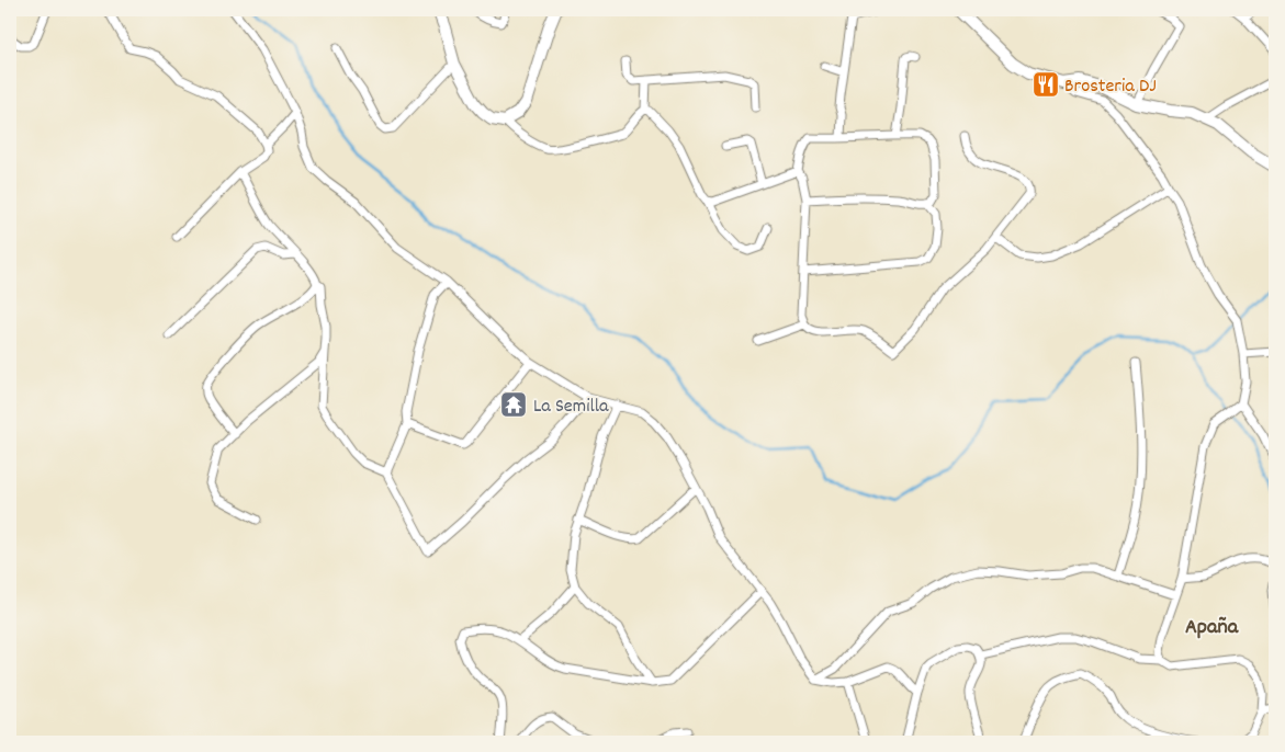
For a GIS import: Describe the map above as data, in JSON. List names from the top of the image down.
{
  "districts": ["Apaña"],
  "places": {
    "restaurant": ["Brosteria DJ"],
    "temple": ["La Semilla"]
  }
}
